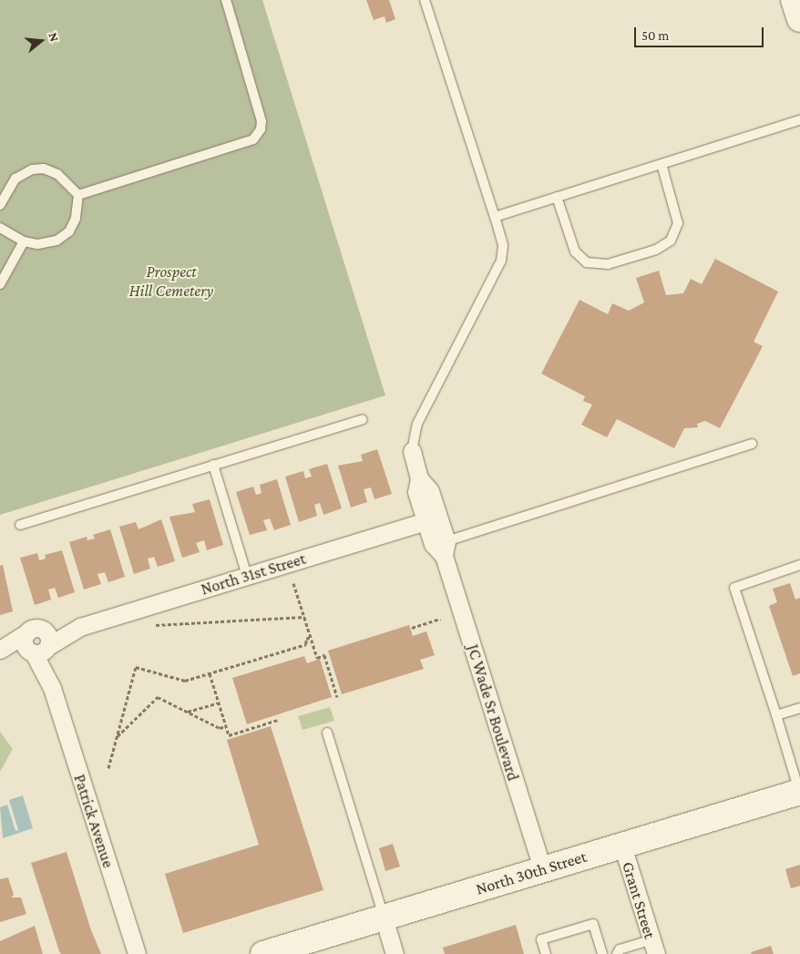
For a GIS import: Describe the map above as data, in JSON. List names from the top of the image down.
{
  "streets": {
    "main road": ["North 30th Street"],
    "street": [
      "North 31st Street",
      "JC Wade Sr Boulevard",
      "Patrick Avenue",
      "Grant Street"
    ]
  },
  "crossings": [
    ["North 31st Street", "JC Wade Sr Boulevard"],
    ["North 31st Street", "Patrick Avenue"],
    ["JC Wade Sr Boulevard", "North 30th Street"],
    ["North 30th Street", "Grant Street"]
  ],
  "parks": ["Prospect Hill Cemetery"],
  "scale_bar": "50 m",
  "north": "right"
}
